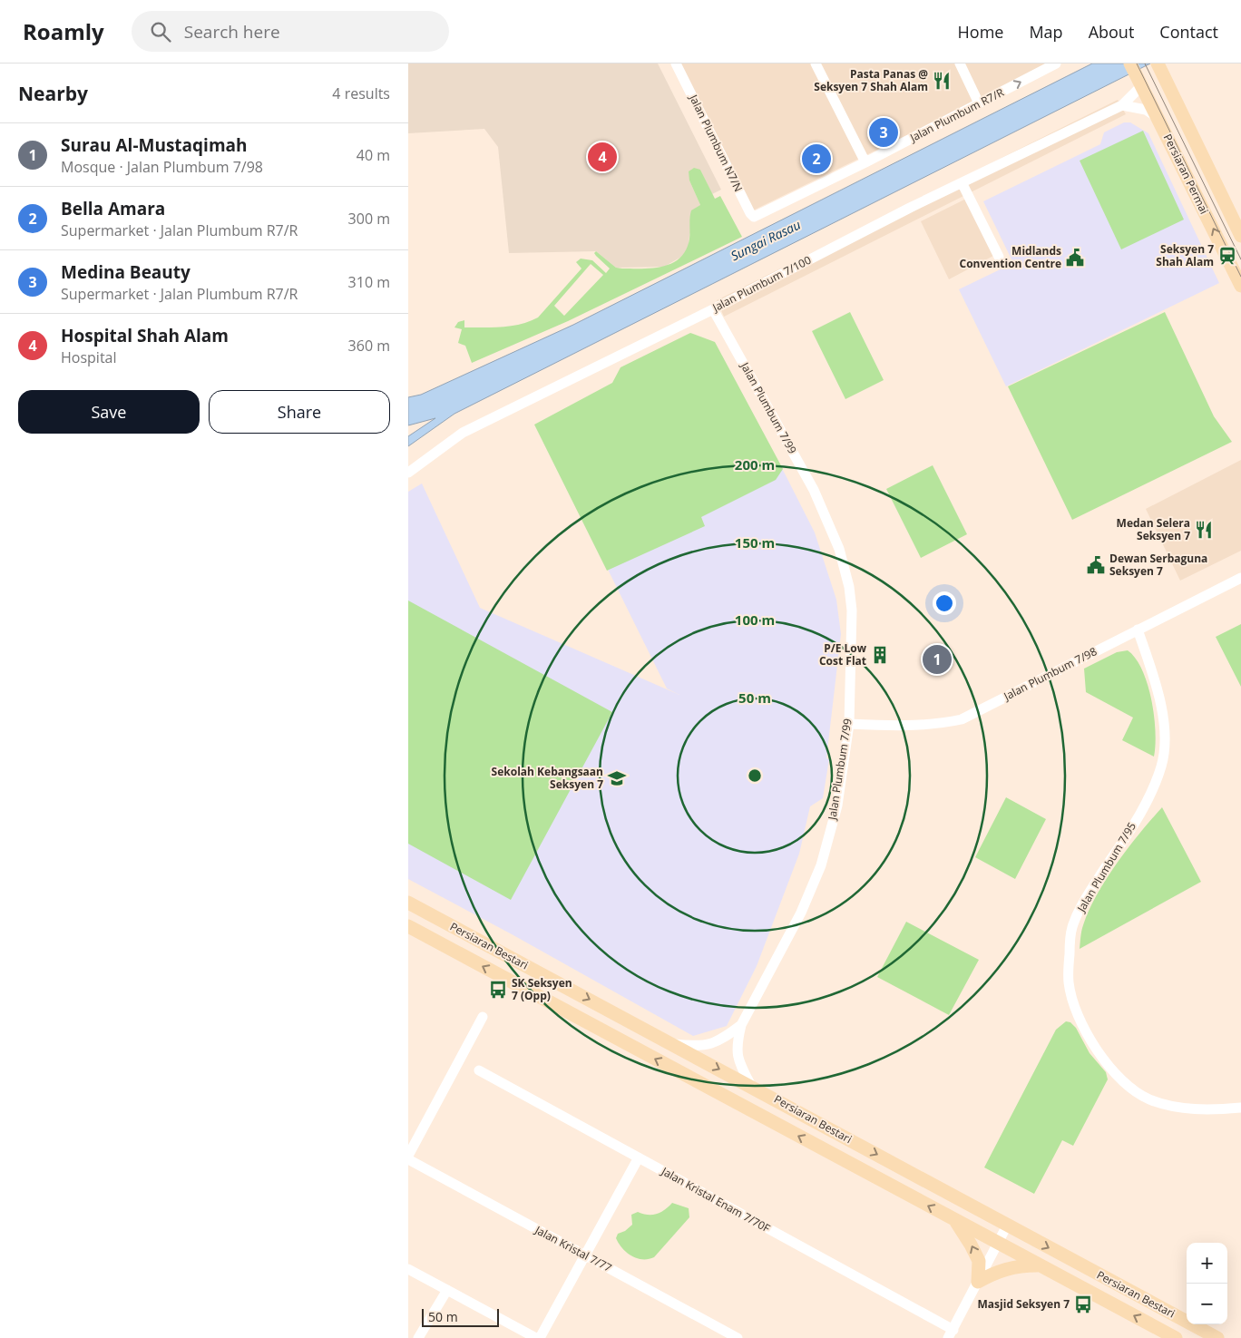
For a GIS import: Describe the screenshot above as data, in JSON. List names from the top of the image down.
{
  "streets": {
    "main road": ["Persiaran Permai", "Persiaran Bestari"],
    "street": [
      "Jalan Plumbum R7/R",
      "Jalan Plumbum N7/N",
      "Jalan Plumbum 7/100",
      "Jalan Plumbum 7/99",
      "Jalan Plumbum 7/98",
      "Jalan Plumbum 7/95",
      "Jalan Kristal Enam 7/70F",
      "Jalan Kristal 7/77"
    ]
  },
  "crossings": [
    ["Jalan Plumbum R7/R", "Jalan Plumbum N7/N"],
    ["Persiaran Permai", "Jalan Plumbum 7/100"],
    ["Jalan Plumbum 7/100", "Jalan Plumbum 7/99"],
    ["Jalan Plumbum 7/99", "Jalan Plumbum 7/98"],
    ["Jalan Plumbum 7/98", "Jalan Plumbum 7/95"]
  ],
  "water": ["Sungai Rasau"],
  "places": {
    "restaurant": ["Pasta Panas @ Seksyen 7 Shah Alam", "Medan Selera Seksyen 7"],
    "station": ["Seksyen 7 Shah Alam"],
    "public building": ["Midlands Convention Centre", "Dewan Serbaguna Seksyen 7"],
    "building": ["P/E Low Cost Flat"],
    "school or university": ["Sekolah Kebangsaan Seksyen 7"],
    "bus stop": ["SK Seksyen 7 (Opp)", "Masjid Seksyen 7"]
  },
  "scale_bar": "50 m",
  "page": {
    "header": "Roamly",
    "search": "Search here",
    "nav": [
      "Home",
      "Map",
      "About",
      "Contact"
    ],
    "heading": ["Nearby", "4 results"],
    "pins": [
      "3",
      "4",
      "2",
      "1"
    ],
    "list": [
      {
        "mark": "1",
        "name": "Surau Al-Mustaqimah",
        "note": "Mosque · Jalan Plumbum 7/98",
        "value": "40 m"
      },
      {
        "mark": "2",
        "name": "Bella Amara",
        "note": "Supermarket · Jalan Plumbum R7/R",
        "value": "300 m"
      },
      {
        "mark": "3",
        "name": "Medina Beauty",
        "note": "Supermarket · Jalan Plumbum R7/R",
        "value": "310 m"
      },
      {
        "mark": "4",
        "name": "Hospital Shah Alam",
        "note": "Hospital",
        "value": "360 m"
      }
    ],
    "buttons": ["Save", "Share"],
    "map_buttons": ["+", "−"],
    "scale": "50 m"
  },
  "rings": [
    "200 m",
    "150 m",
    "100 m",
    "50 m"
  ]
}
